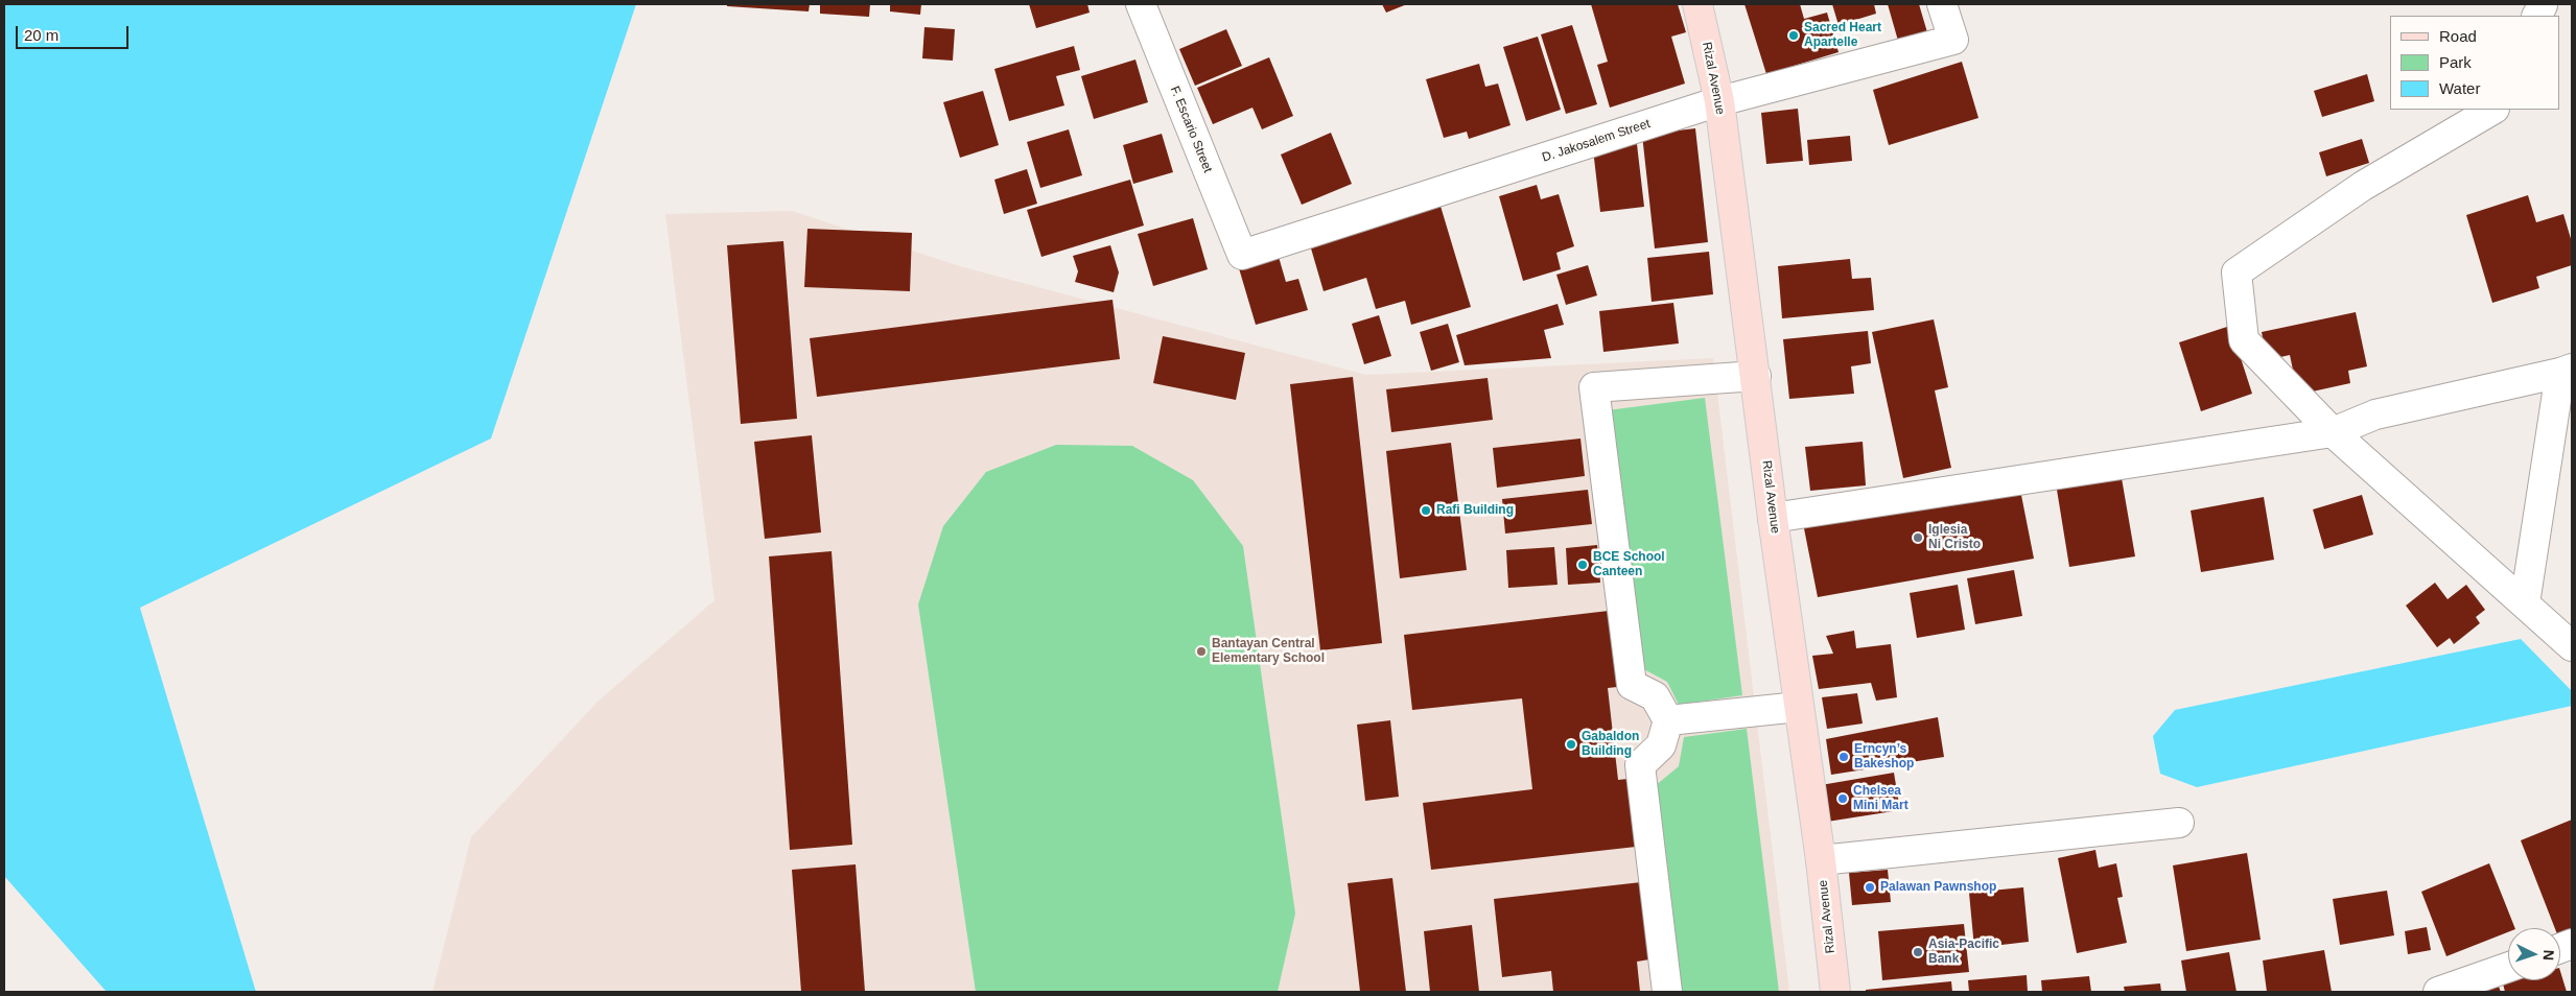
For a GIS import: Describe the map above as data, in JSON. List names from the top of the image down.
{
  "streets": {
    "main road": ["Rizal Avenue"],
    "street": ["F. Escario Street", "D. Jakosalem Street"]
  },
  "crossings": [
    ["Rizal Avenue", "D. Jakosalem Street"],
    ["F. Escario Street", "D. Jakosalem Street"]
  ],
  "places": [
    "Sacred Heart Apartelle",
    "Rafi Building",
    "Iglesia Ni Cristo",
    "BCE School Canteen",
    "Bantayan Central Elementary School",
    "Gabaldon Building",
    "Erncyn’s Bakeshop",
    "Chelsea Mini Mart",
    "Palawan Pawnshop",
    "Asia-Pacific Bank"
  ],
  "legend": ["Road", "Park", "Water"],
  "scale_bar": "20 m",
  "north": "right"
}
